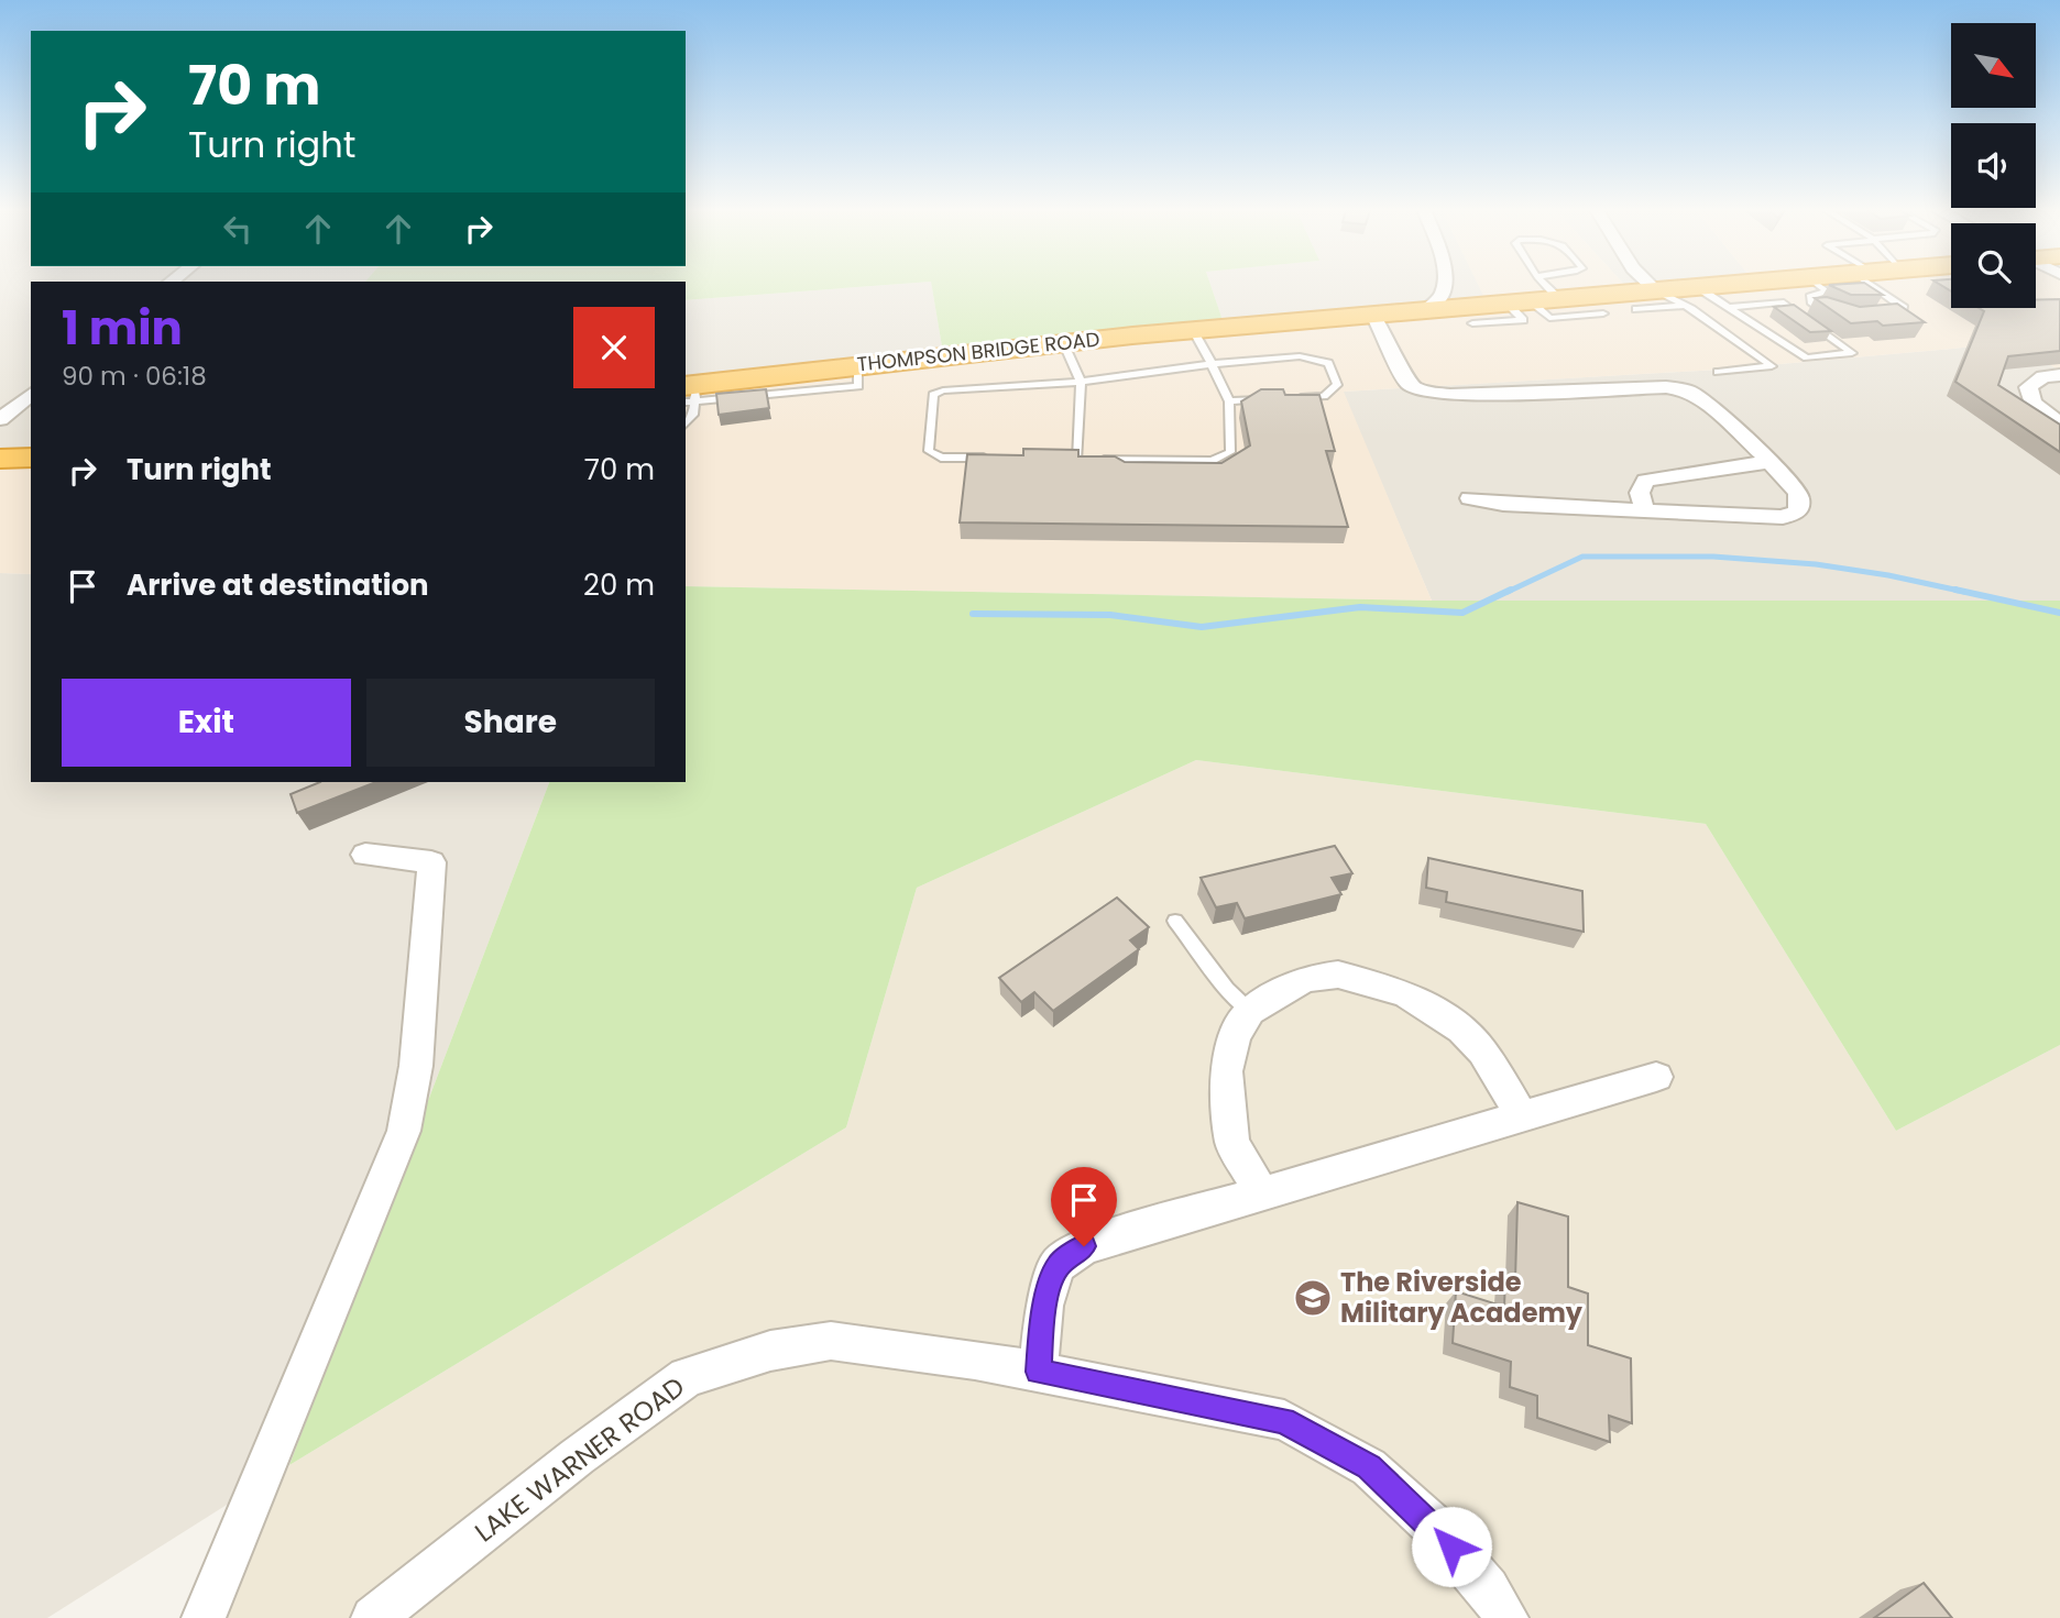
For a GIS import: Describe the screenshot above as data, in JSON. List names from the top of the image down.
{
  "streets": {
    "highway": ["THOMPSON BRIDGE ROAD"],
    "street": ["LAKE WARNER ROAD"]
  },
  "places": {
    "school or university": ["The Riverside Military Academy"]
  },
  "north": "bottom right",
  "page": {
    "turn": ["70 m", "Turn right"],
    "heading": ["1 min", "90 m · 06:18"],
    "list": [
      {
        "name": "Turn right",
        "value": "70 m"
      },
      {
        "name": "Arrive at destination",
        "value": "20 m"
      }
    ],
    "buttons": ["Exit", "Share"]
  }
}
